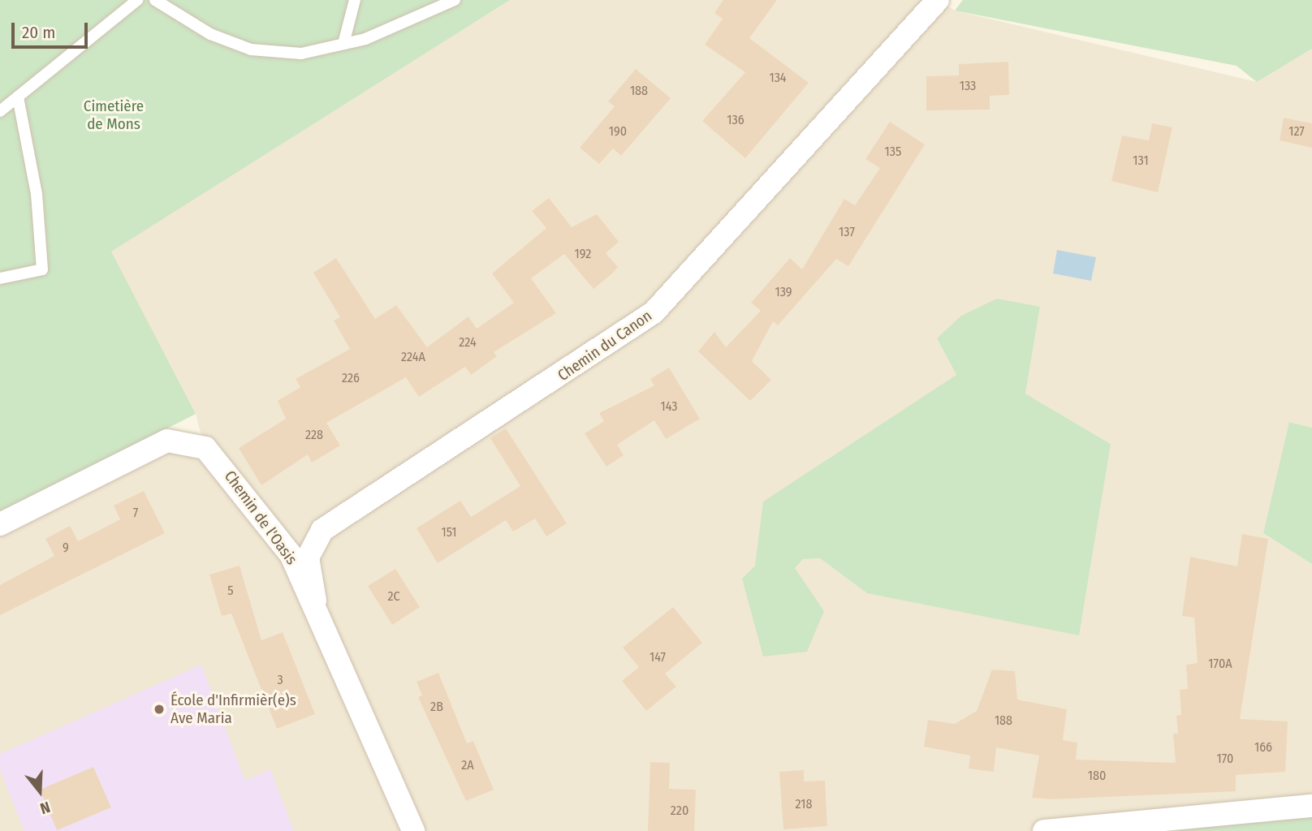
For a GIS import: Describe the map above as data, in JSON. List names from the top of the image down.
{
  "streets": {
    "street": ["Chemin du Canon", "Chemin de l'Oasis"]
  },
  "crossings": [
    ["Chemin du Canon", "Chemin de l'Oasis"]
  ],
  "parks": ["Cimetière de Mons"],
  "places": ["École d'Infirmièr(e)s Ave Maria"],
  "house_numbers": [
    "134",
    "133",
    "188",
    "136",
    "190",
    "127",
    "135",
    "131",
    "137",
    "192",
    "139",
    "224",
    "224A",
    "226",
    "143",
    "228",
    "7",
    "151",
    "9",
    "5",
    "2C",
    "147",
    "170A",
    "3",
    "2B",
    "188",
    "166",
    "170",
    "2A",
    "180",
    "218",
    "220"
  ],
  "scale_bar": "20 m",
  "north": "bottom"
}
